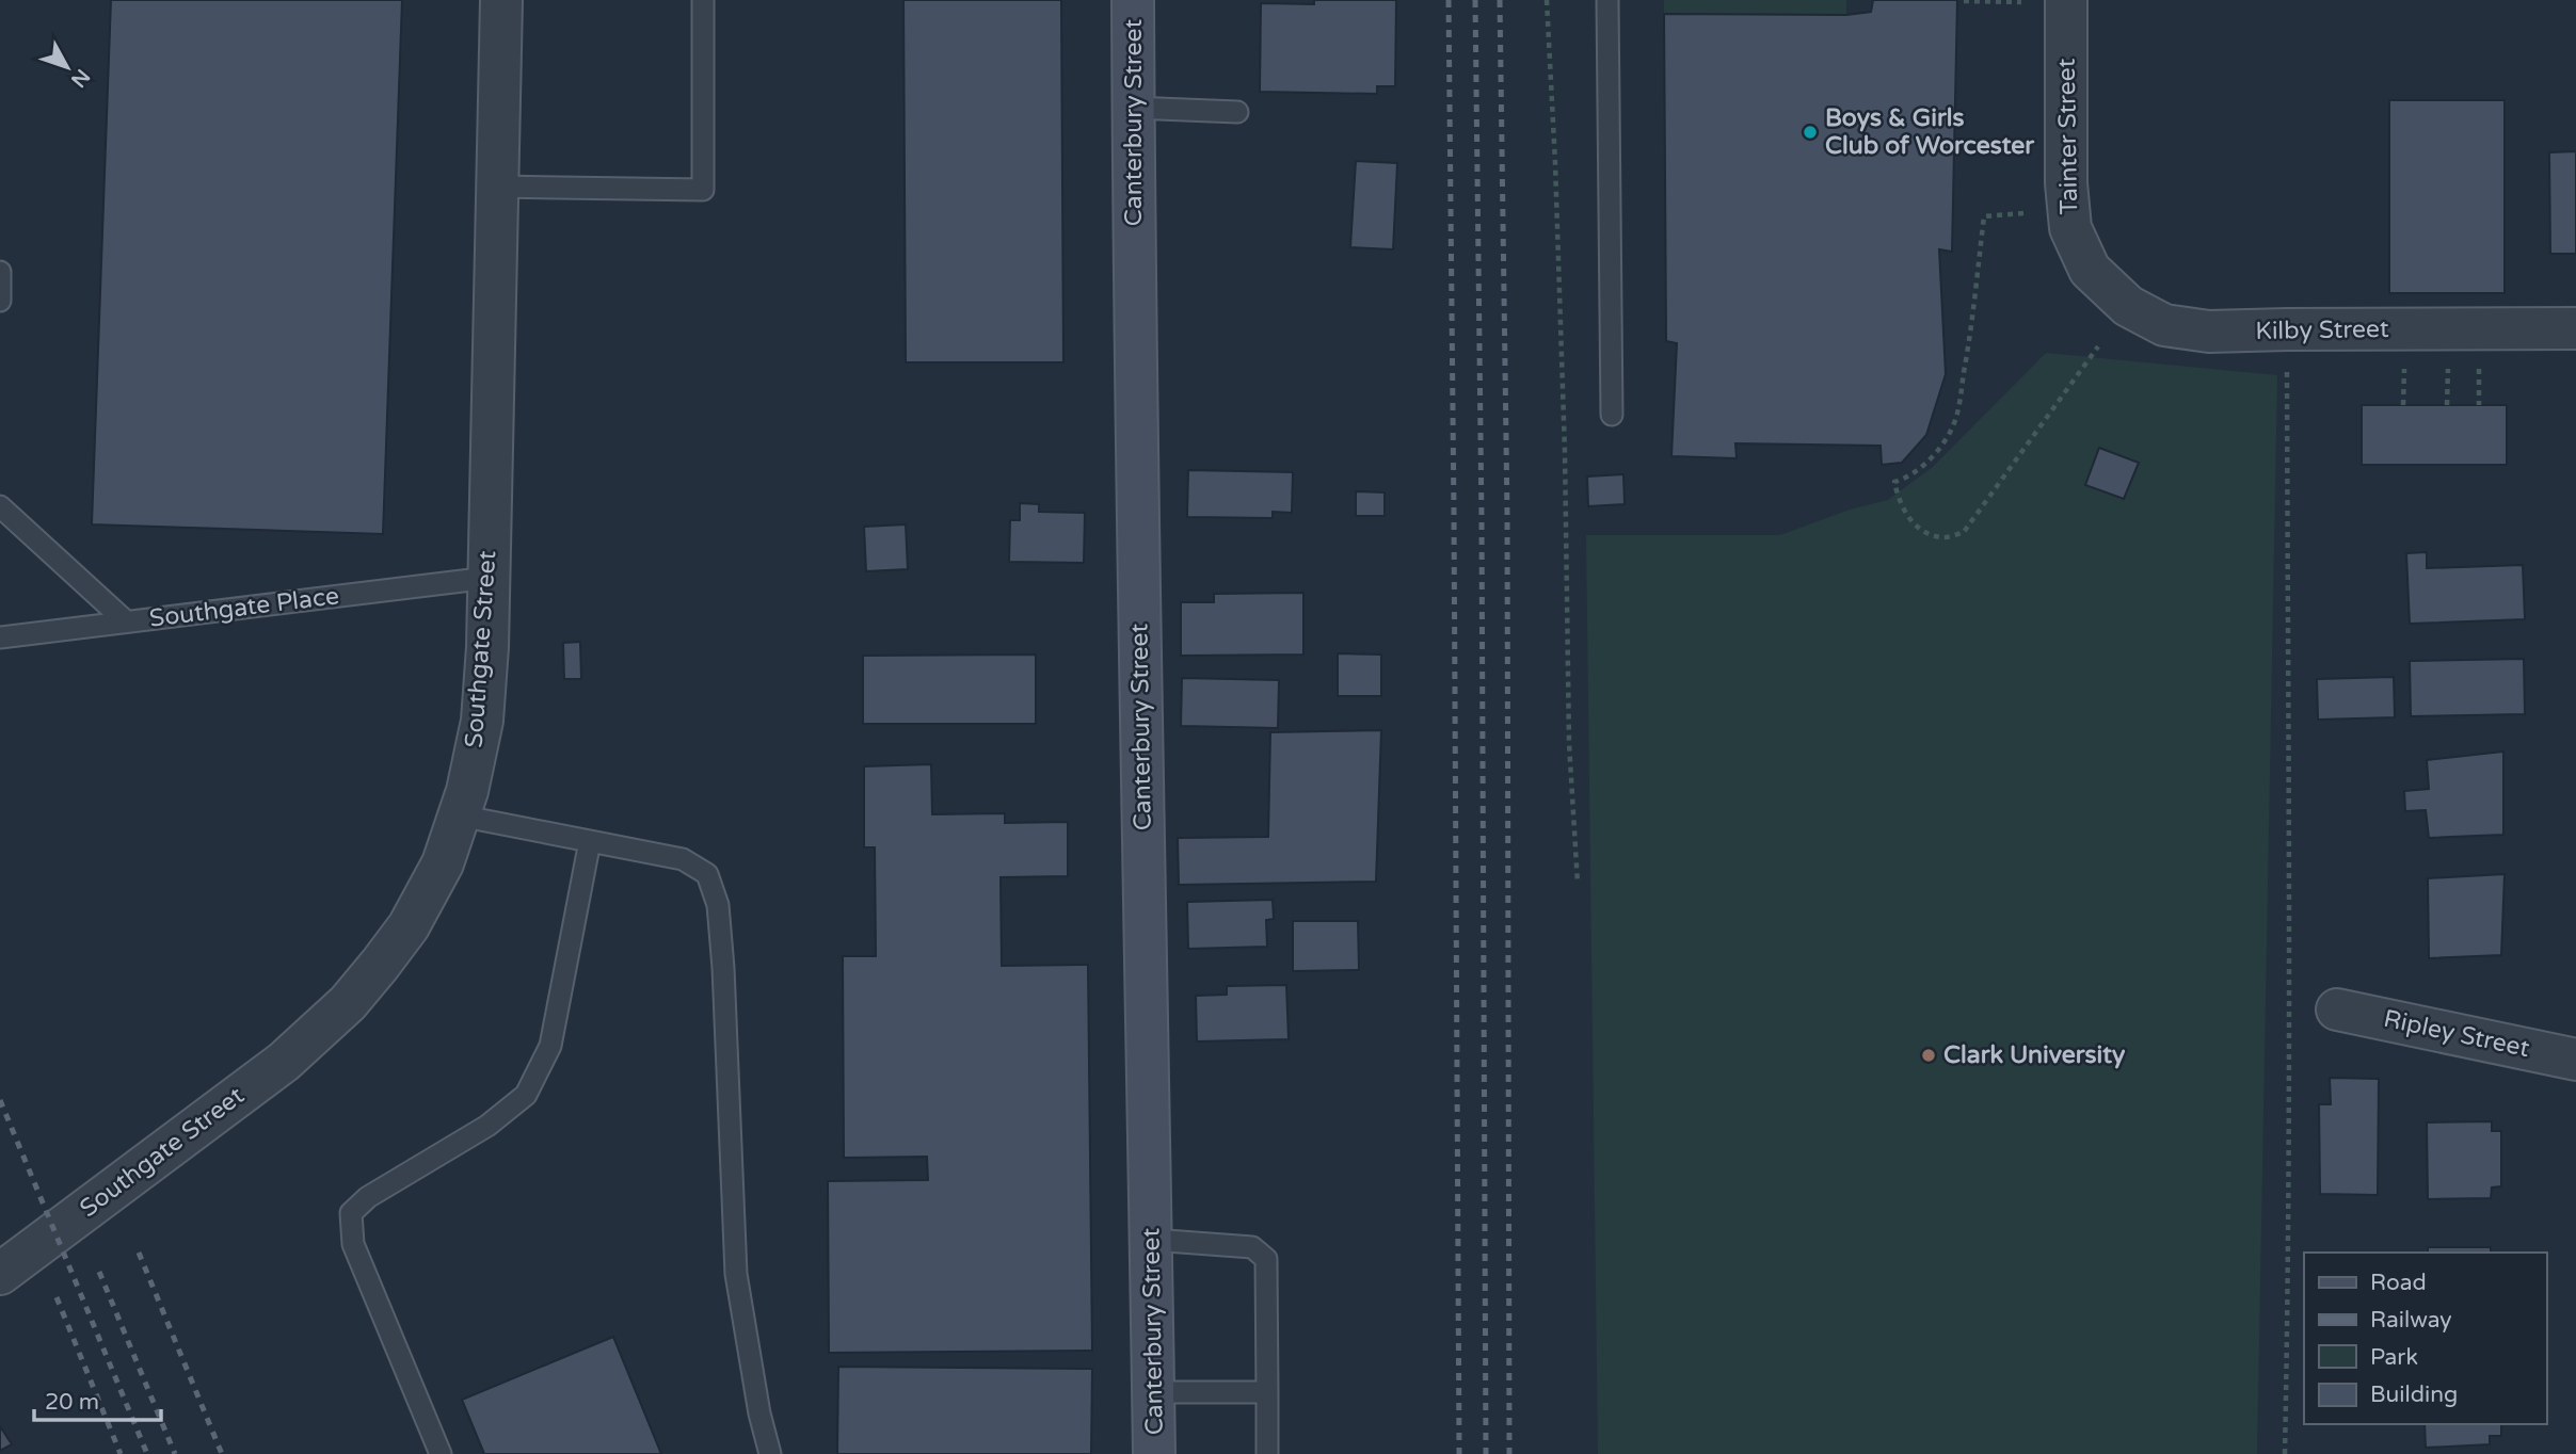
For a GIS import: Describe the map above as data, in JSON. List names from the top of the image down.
{
  "streets": {
    "street": [
      "Canterbury Street",
      "Tainter Street",
      "Kilby Street",
      "Southgate Street",
      "Ripley Street"
    ],
    "lane": ["Southgate Place"]
  },
  "crossings": [
    ["Tainter Street", "Kilby Street"],
    ["Southgate Place", "Southgate Street"]
  ],
  "places": ["Boys & Girls Club of Worcester", "Clark University"],
  "legend": [
    "Road",
    "Railway",
    "Park",
    "Building"
  ],
  "scale_bar": "20 m",
  "north": "bottom right"
}
